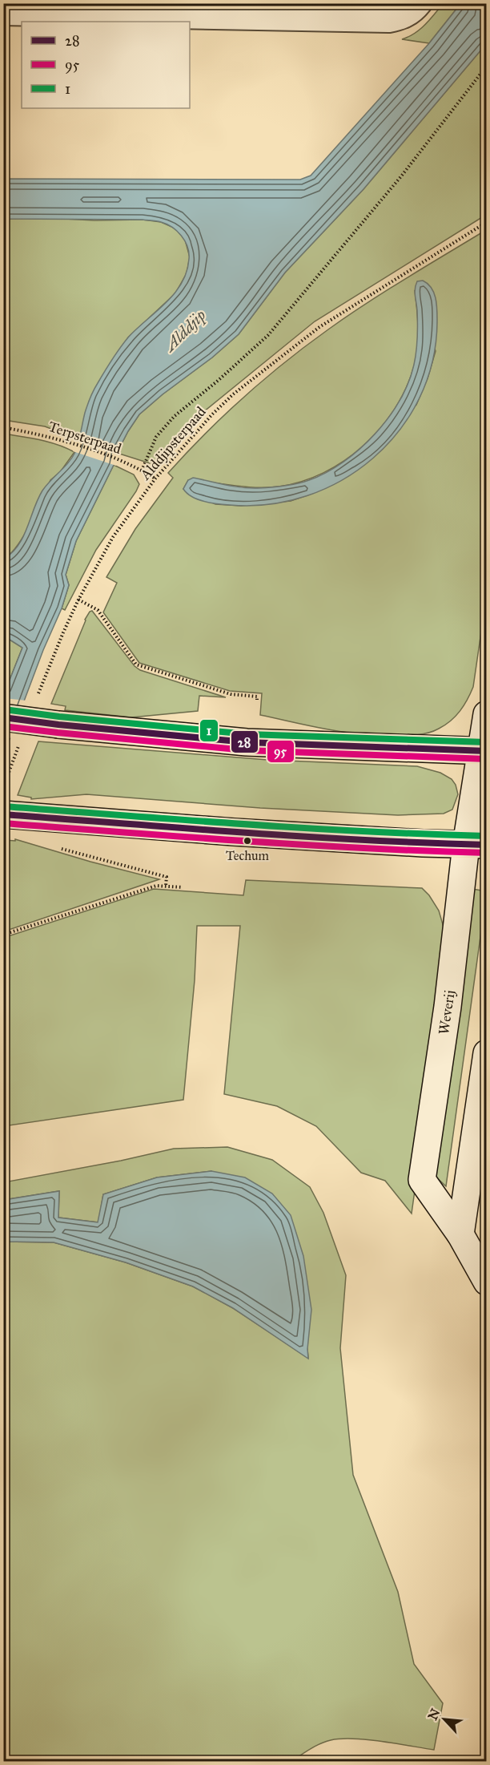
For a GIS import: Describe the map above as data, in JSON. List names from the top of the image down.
{
  "streets": {
    "street": ["Weverij"],
    "path": ["Terpsterpaad", "Alddjipsterpaad"]
  },
  "crossings": [
    ["Terpsterpaad", "Alddjipsterpaad"]
  ],
  "water": ["Alddjip"],
  "places": ["Techum"],
  "lines": ["transit line 1", "transit line 28", "transit line 95"],
  "legend": ["28", "95", "1"],
  "north": "top left"
}
